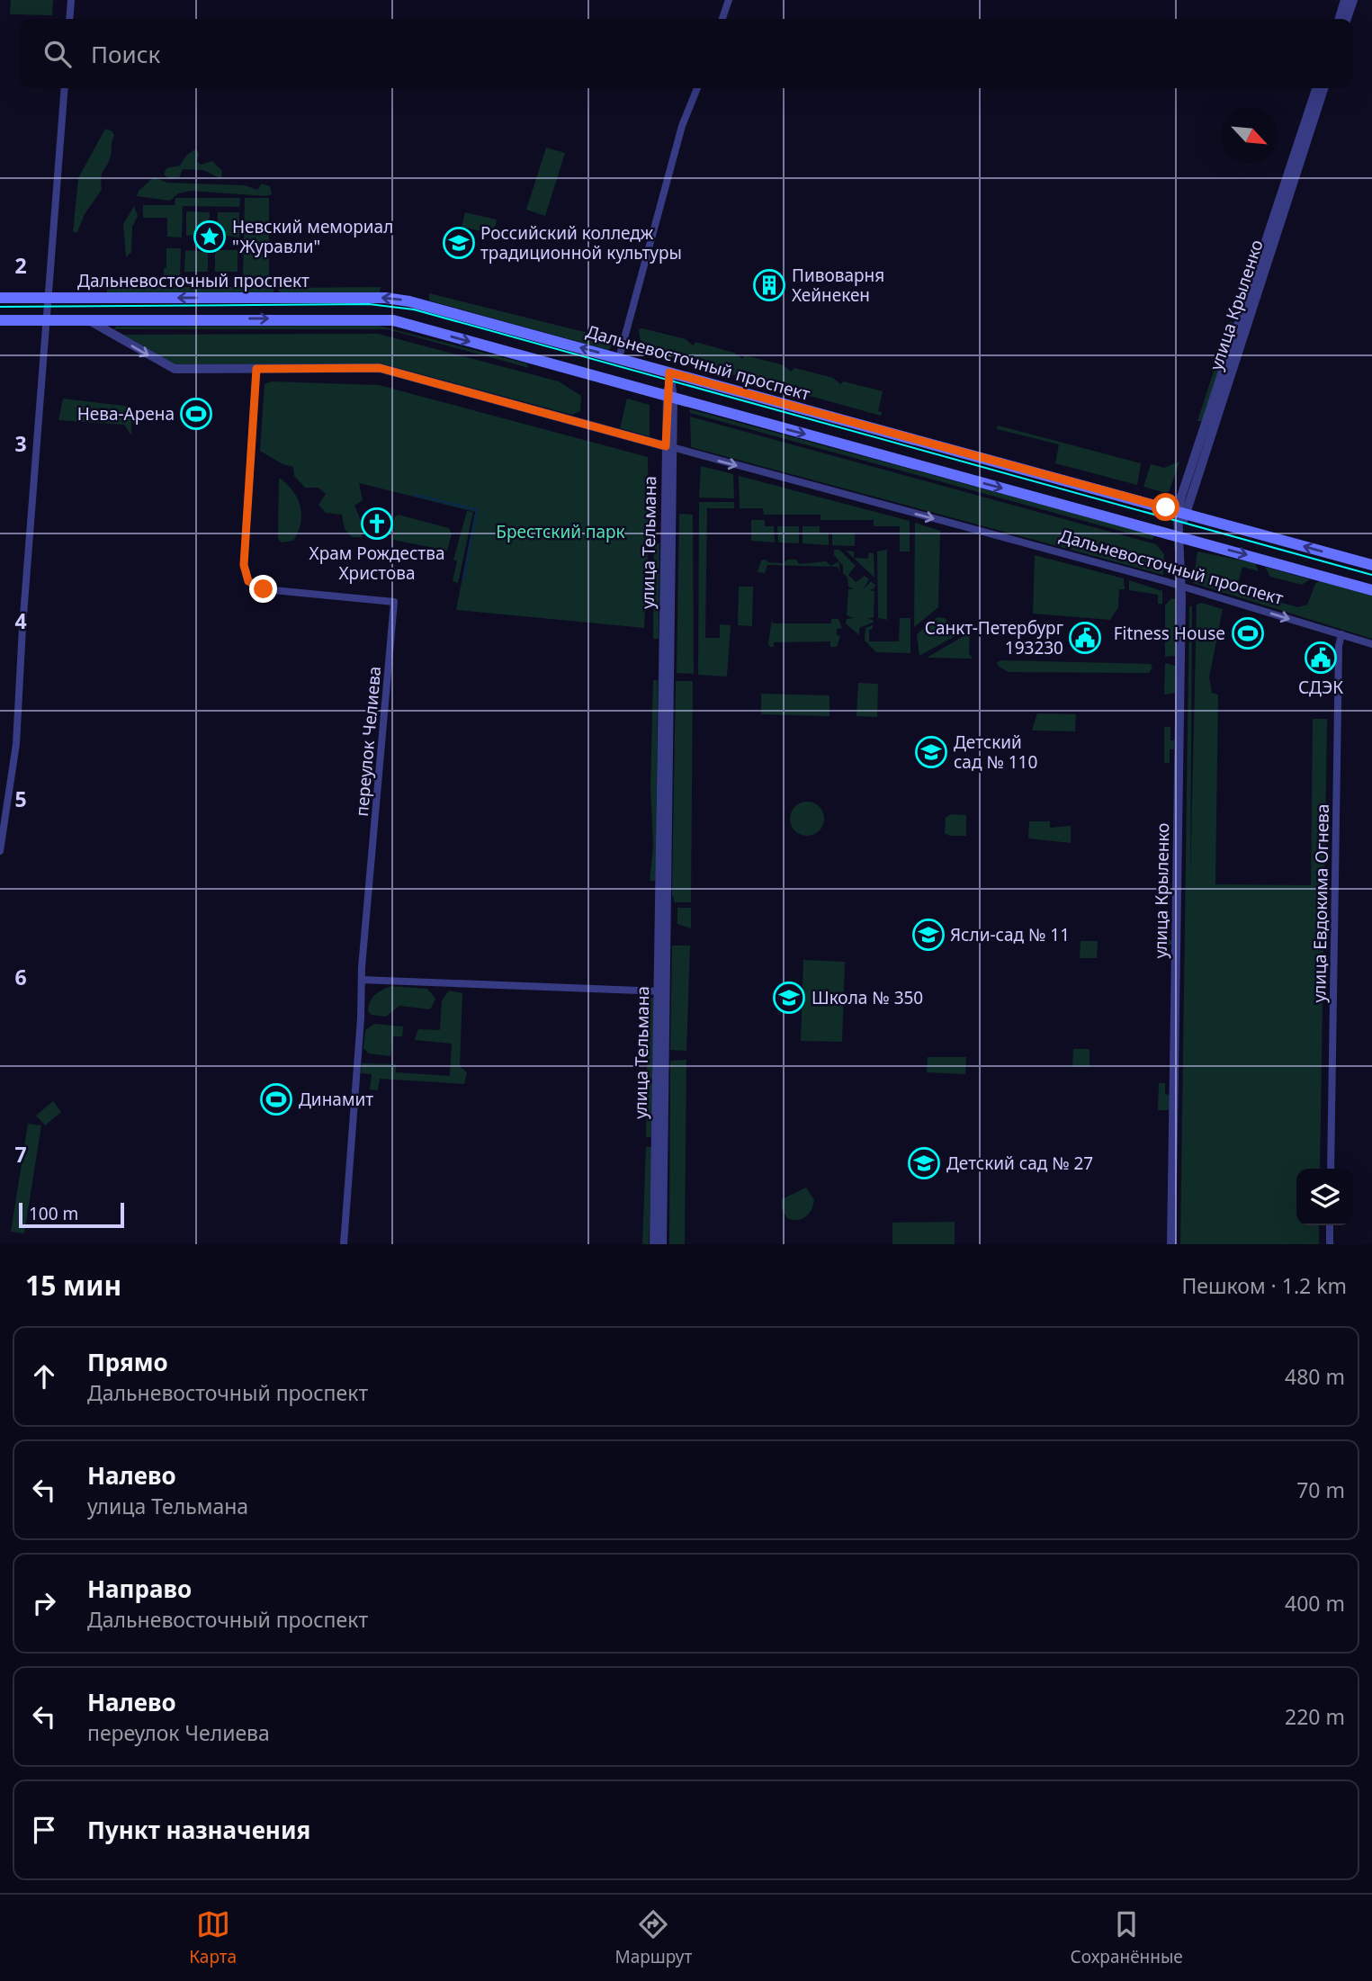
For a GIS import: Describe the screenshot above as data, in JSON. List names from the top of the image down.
{
  "streets": {
    "main road": ["Дальневосточный проспект"],
    "street": [
      "улица Крыленко",
      "улица Тельмана",
      "переулок Челиева",
      "улица Евдокима Огнева"
    ]
  },
  "crossings": [
    ["Дальневосточный проспект", "улица Крыленко"],
    ["Дальневосточный проспект", "улица Тельмана"],
    ["Дальневосточный проспект", "переулок Челиева"],
    ["Дальневосточный проспект", "улица Евдокима Огнева"]
  ],
  "parks": ["Брестский парк"],
  "places": {
    "place": ["Невский мемориал \"Журавли\""],
    "school or university": [
      "Российский колледж традиционной культуры",
      "Детский сад № 110",
      "Ясли-сад № 11",
      "Школа № 350",
      "Детский сад № 27"
    ],
    "building": ["Пивоварня Хейнекен"],
    "sports": ["Нева-Арена", "Fitness House", "Динамит"],
    "church": ["Храм Рождества Христова"],
    "public building": ["Санкт-Петербург 193230", "СДЭК"]
  },
  "scale_bar": "100 m",
  "north": "bottom right",
  "page": {
    "search": "Поиск",
    "scale": "100 m",
    "heading": ["15 мин", "Пешком · 1.2 km"],
    "list": [
      ["Прямо", "Дальневосточный проспект", "480 m"],
      ["Налево", "улица Тельмана", "70 m"],
      ["Направо", "Дальневосточный проспект", "400 m"],
      ["Налево", "переулок Челиева", "220 m"],
      "Пункт назначения"
    ],
    "nav": ["Карта", "Маршрут", "Сохранённые"]
  },
  "grid": {
    "rows": [
      "2",
      "3",
      "4",
      "5",
      "6",
      "7"
    ]
  }
}
